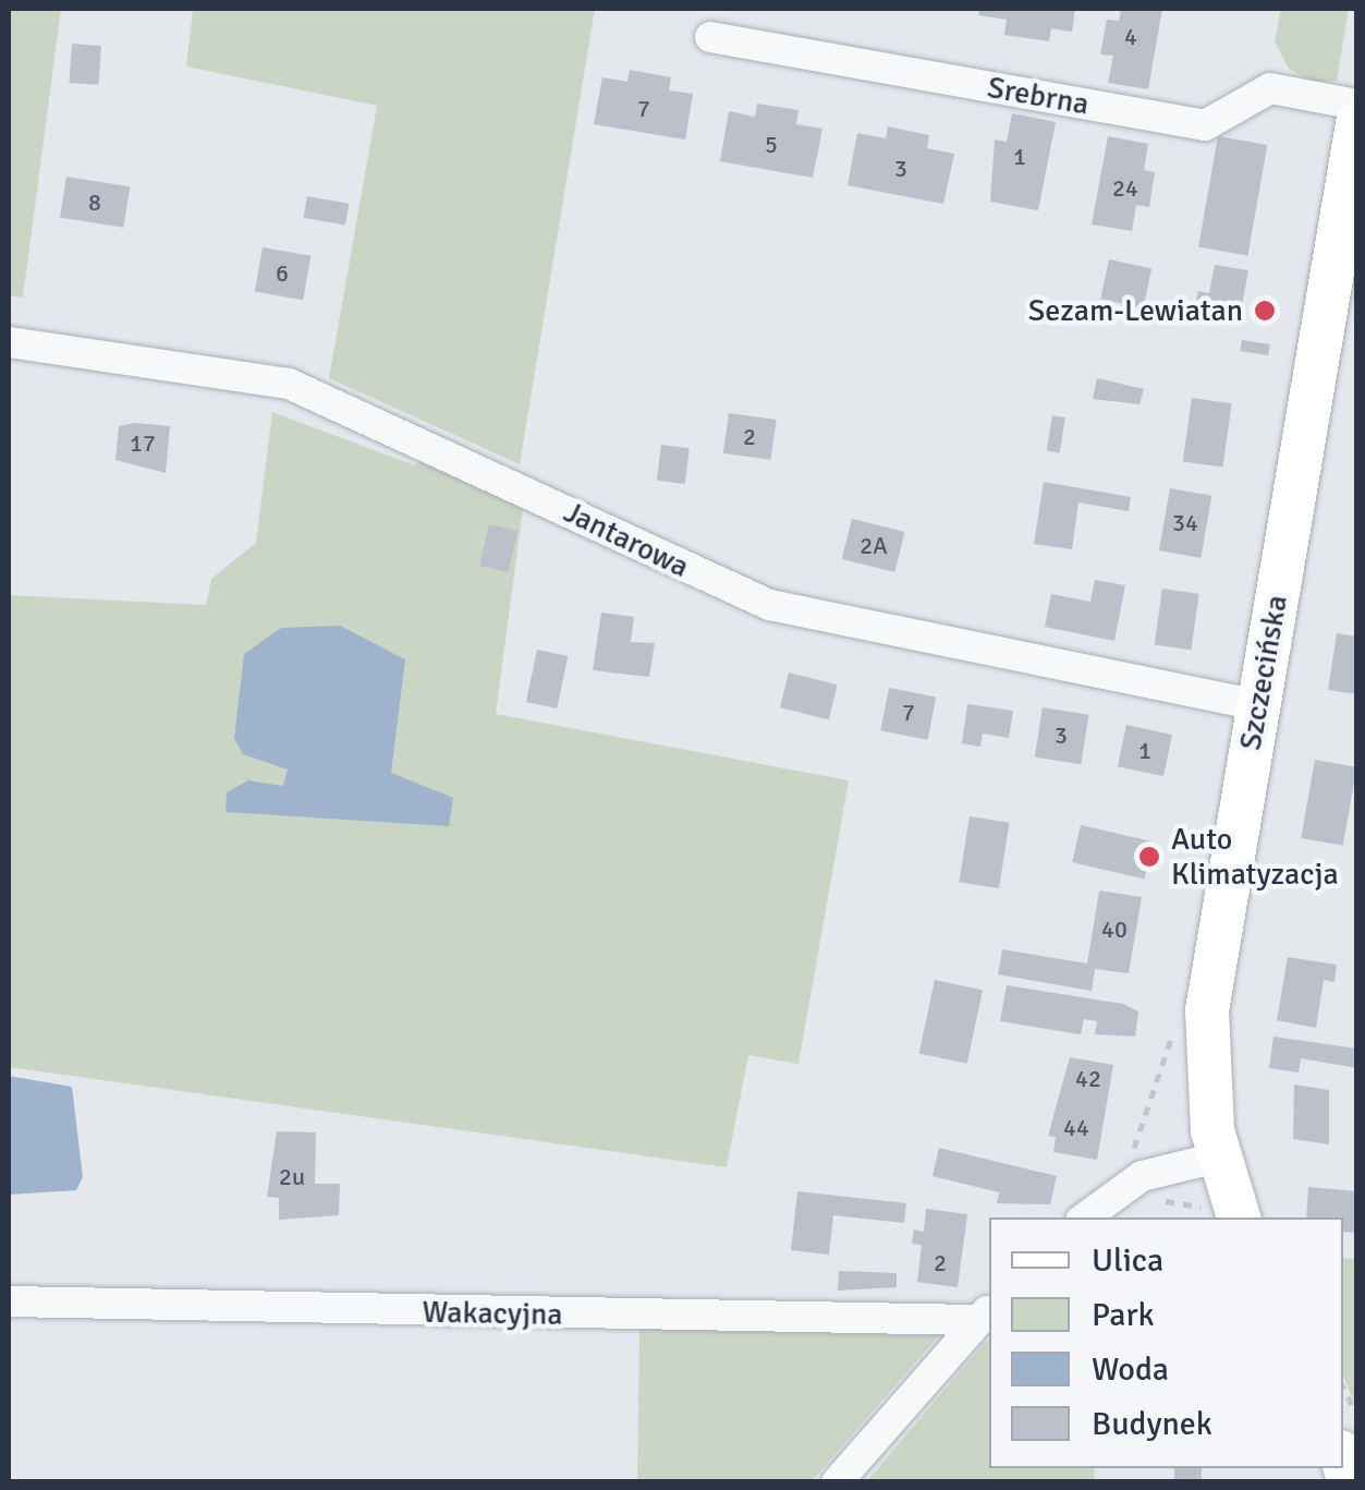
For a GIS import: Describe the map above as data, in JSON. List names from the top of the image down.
{
  "streets": {
    "street": [
      "Srebrna",
      "Jantarowa",
      "Szczecińska",
      "Wakacyjna"
    ]
  },
  "crossings": [
    ["Jantarowa", "Szczecińska"]
  ],
  "places": ["Sezam-Lewiatan", "Auto Klimatyzacja"],
  "house_numbers": [
    "4",
    "7",
    "5",
    "1",
    "3",
    "24",
    "8",
    "6",
    "2",
    "17",
    "34",
    "2A",
    "7",
    "3",
    "1",
    "40",
    "42",
    "44",
    "2u",
    "2"
  ],
  "legend": [
    "Ulica",
    "Park",
    "Woda",
    "Budynek"
  ]
}
